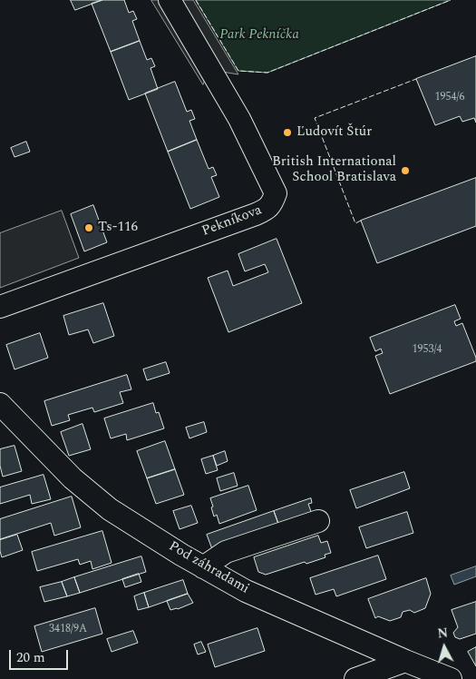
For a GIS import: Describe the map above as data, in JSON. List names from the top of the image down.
{
  "streets": {
    "street": ["Pekníkova", "Pod záhradami"]
  },
  "parks": ["Park Pekníčka"],
  "places": ["Ľudovít Štúr", "British International School Bratislava", "Ts-116"],
  "house_numbers": ["1954/6", "1953/4", "3418/9A"],
  "scale_bar": "20 m",
  "north": "top"
}
